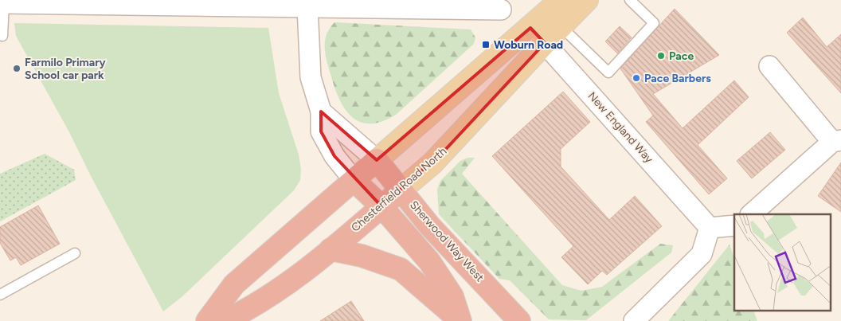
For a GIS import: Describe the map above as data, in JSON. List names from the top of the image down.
{
  "streets": {
    "highway": ["Chesterfield Road North", "Sherwood Way West"],
    "street": ["New England Way"]
  },
  "crossings": [
    ["New England Way", "Chesterfield Road North"],
    ["Chesterfield Road North", "Sherwood Way West"]
  ],
  "places": {
    "transit": ["Woburn Road"],
    "other": ["Pace", "Farmilo Primary School car park", "Pace Barbers"]
  }
}
